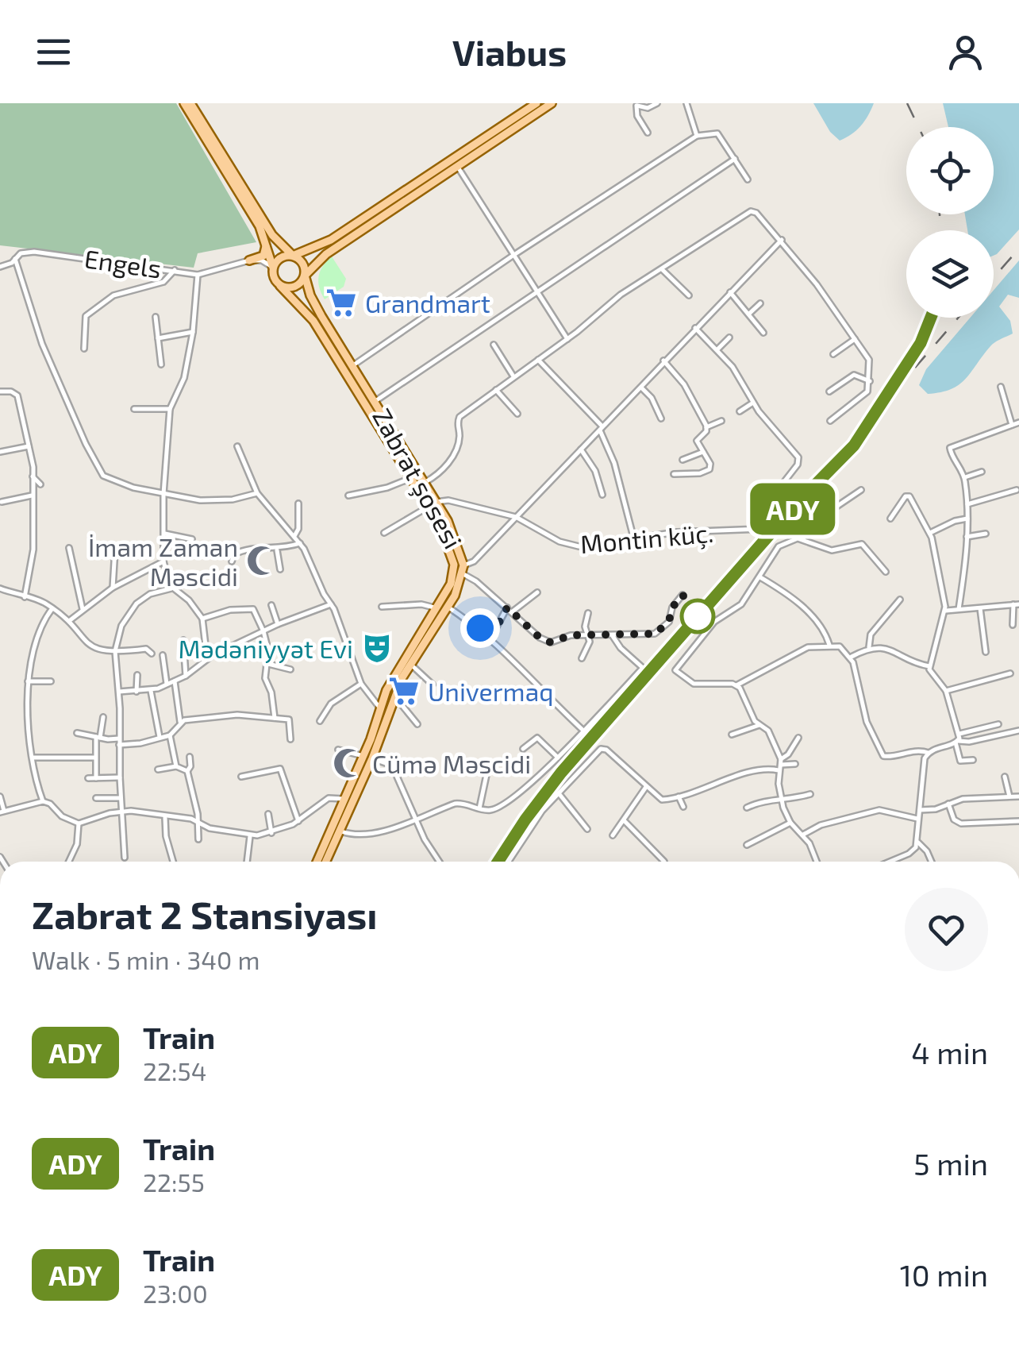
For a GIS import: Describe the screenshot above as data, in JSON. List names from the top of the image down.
{
  "streets": {
    "main road": ["Zabrat şosesi"],
    "street": ["Engels", "Montin küç."]
  },
  "crossings": [
    ["Zabrat şosesi", "Montin küç."]
  ],
  "places": {
    "supermarket": ["Grandmart", "Univermaq"],
    "mosque": ["İmam Zaman Məscidi", "Cümə Məscidi"],
    "theatre": ["Mədəniyyət Evi"]
  },
  "page": {
    "header": "Viabus",
    "on_map": "ADY",
    "heading": ["Zabrat 2 Stansiyası", "Walk · 5 min · 340 m"],
    "list": [
      {
        "mark": "ADY",
        "name": "Train",
        "note": "22:54",
        "value": "4 min"
      },
      {
        "mark": "ADY",
        "name": "Train",
        "note": "22:55",
        "value": "5 min"
      },
      {
        "mark": "ADY",
        "name": "Train",
        "note": "23:00",
        "value": "10 min"
      }
    ]
  }
}
